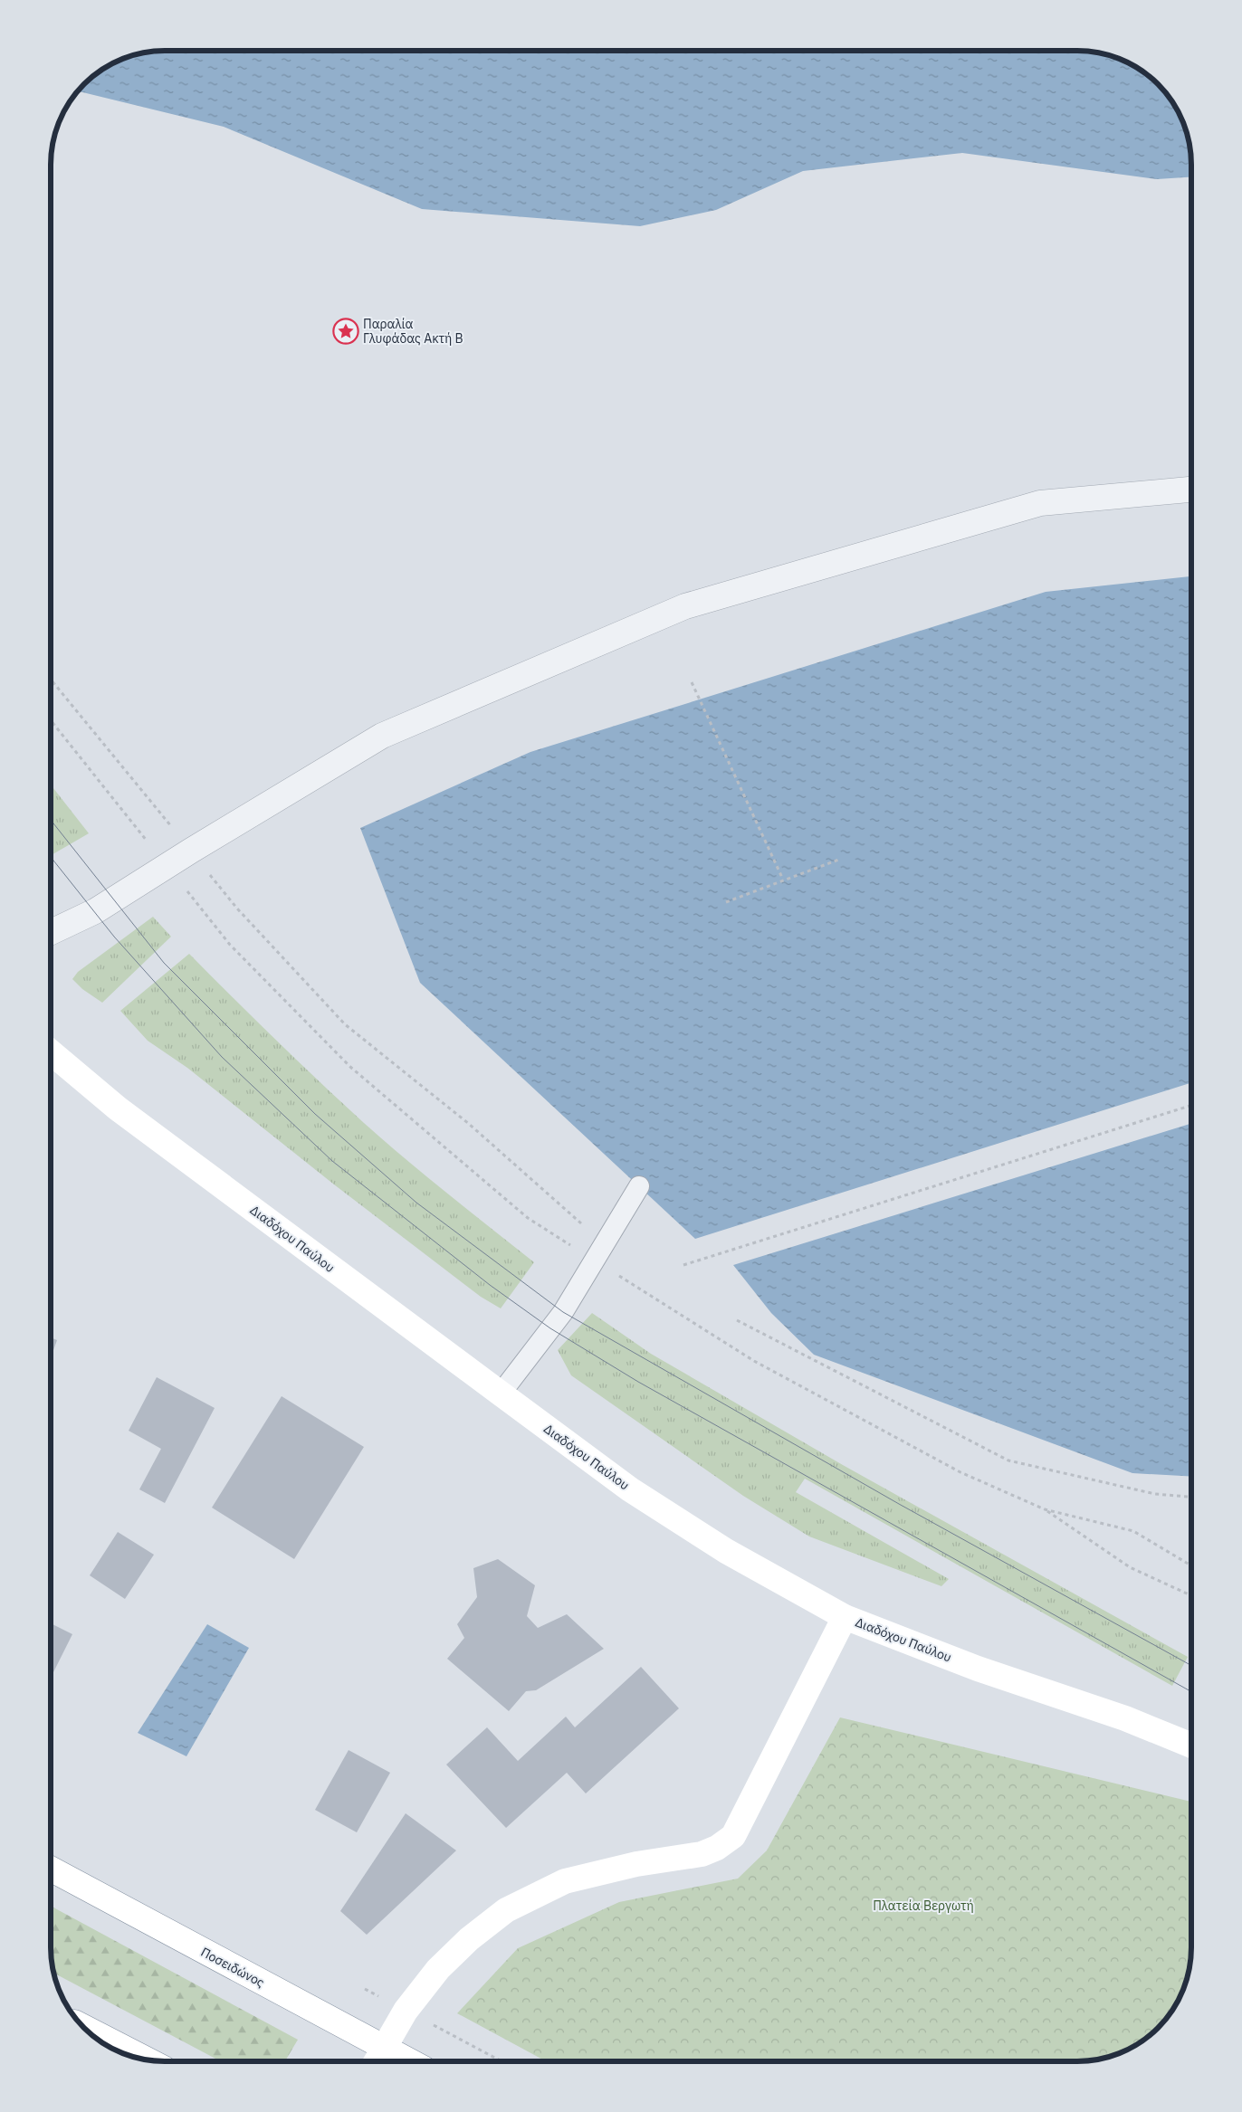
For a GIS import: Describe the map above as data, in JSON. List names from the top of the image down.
{
  "streets": {
    "main road": ["Διαδόχου Παύλου", "Ποσειδώνος"]
  },
  "parks": ["Πλατεία Βεργωτή"],
  "places": {
    "place": ["Παραλία Γλυφάδας Ακτή Β"]
  }
}
